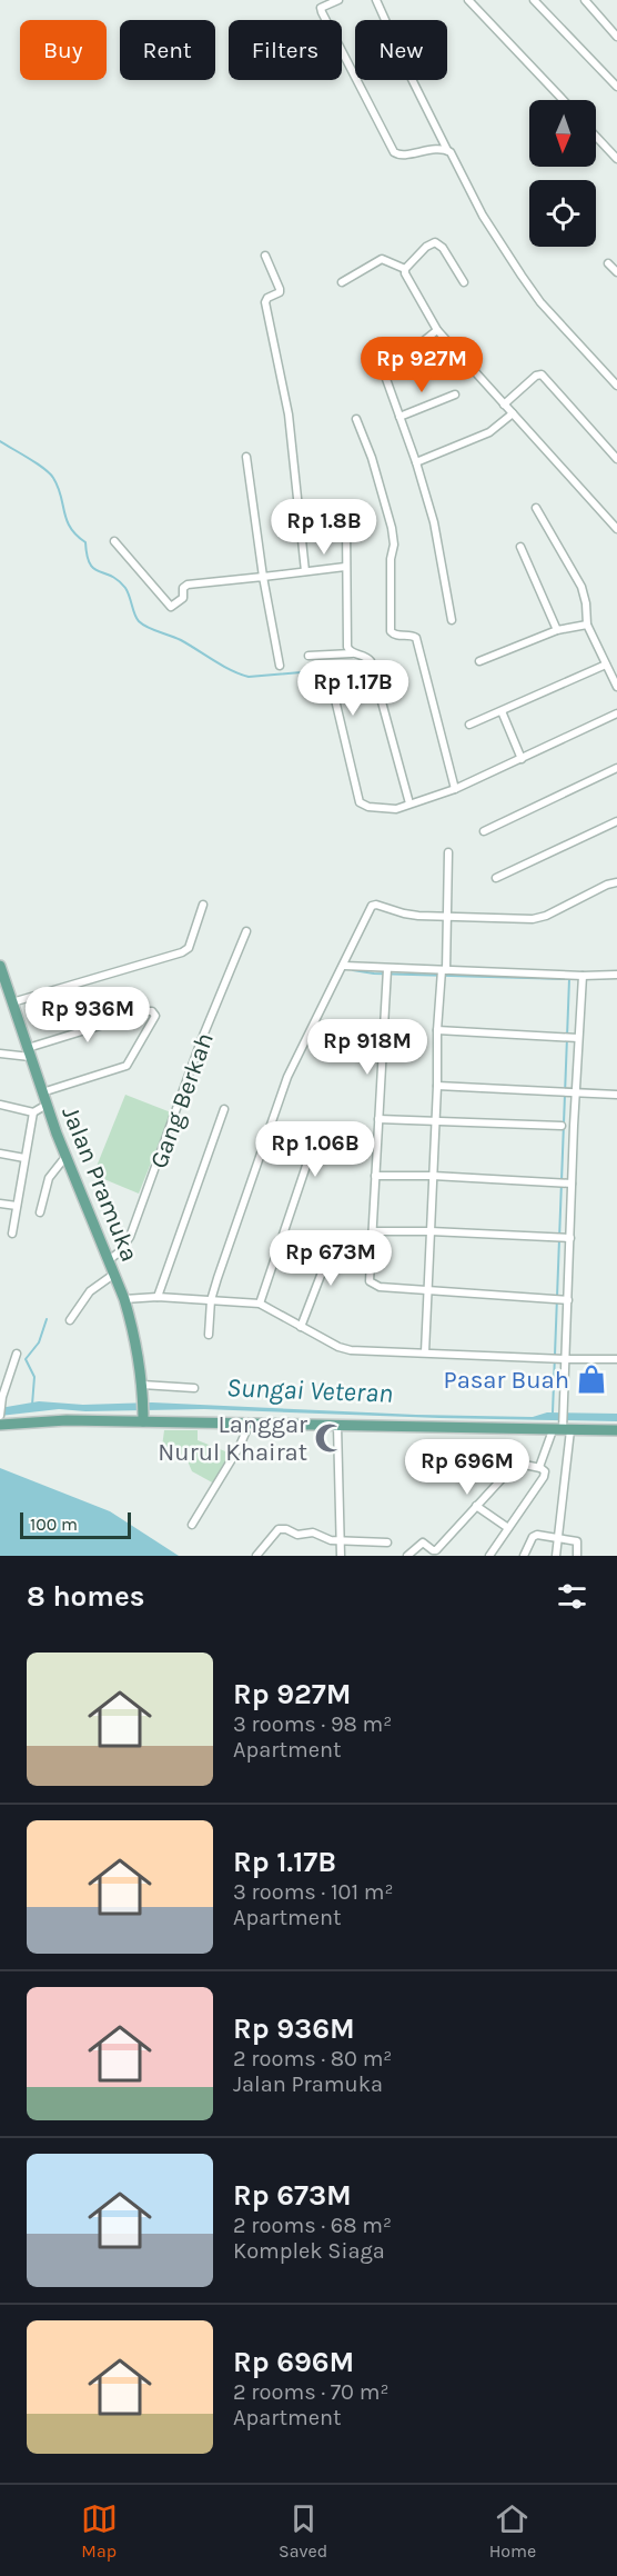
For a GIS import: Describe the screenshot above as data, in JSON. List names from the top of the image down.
{
  "streets": {
    "main road": ["Jalan Pramuka"],
    "street": ["Gang Berkah"]
  },
  "crossings": [
    ["Gang Berkah", "Jalan Pramuka"]
  ],
  "water": ["Sungai Veteran"],
  "places": {
    "shop": ["Pasar Buah"],
    "mosque": ["Langgar Nurul Khairat"]
  },
  "scale_bar": "100 m",
  "north": "bottom",
  "page": {
    "chip": [
      "Buy",
      "Rent",
      "Filters",
      "New"
    ],
    "price": [
      "Rp 927M",
      "Rp 1.8B",
      "Rp 1.17B",
      "Rp 936M",
      "Rp 918M",
      "Rp 1.06B",
      "Rp 673M",
      "Rp 696M"
    ],
    "scale": "100 m",
    "heading": "8 homes",
    "list": [
      {
        "name": "Rp 927M",
        "note": "3 rooms · 98 m² · Apartment"
      },
      {
        "name": "Rp 1.17B",
        "note": "3 rooms · 101 m² · Apartment"
      },
      {
        "name": "Rp 936M",
        "note": "2 rooms · 80 m² · Jalan Pramuka"
      },
      {
        "name": "Rp 673M",
        "note": "2 rooms · 68 m² · Komplek Siaga"
      },
      {
        "name": "Rp 696M",
        "note": "2 rooms · 70 m² · Apartment"
      }
    ],
    "tabs": ["Map", "Saved", "Home"]
  }
}
